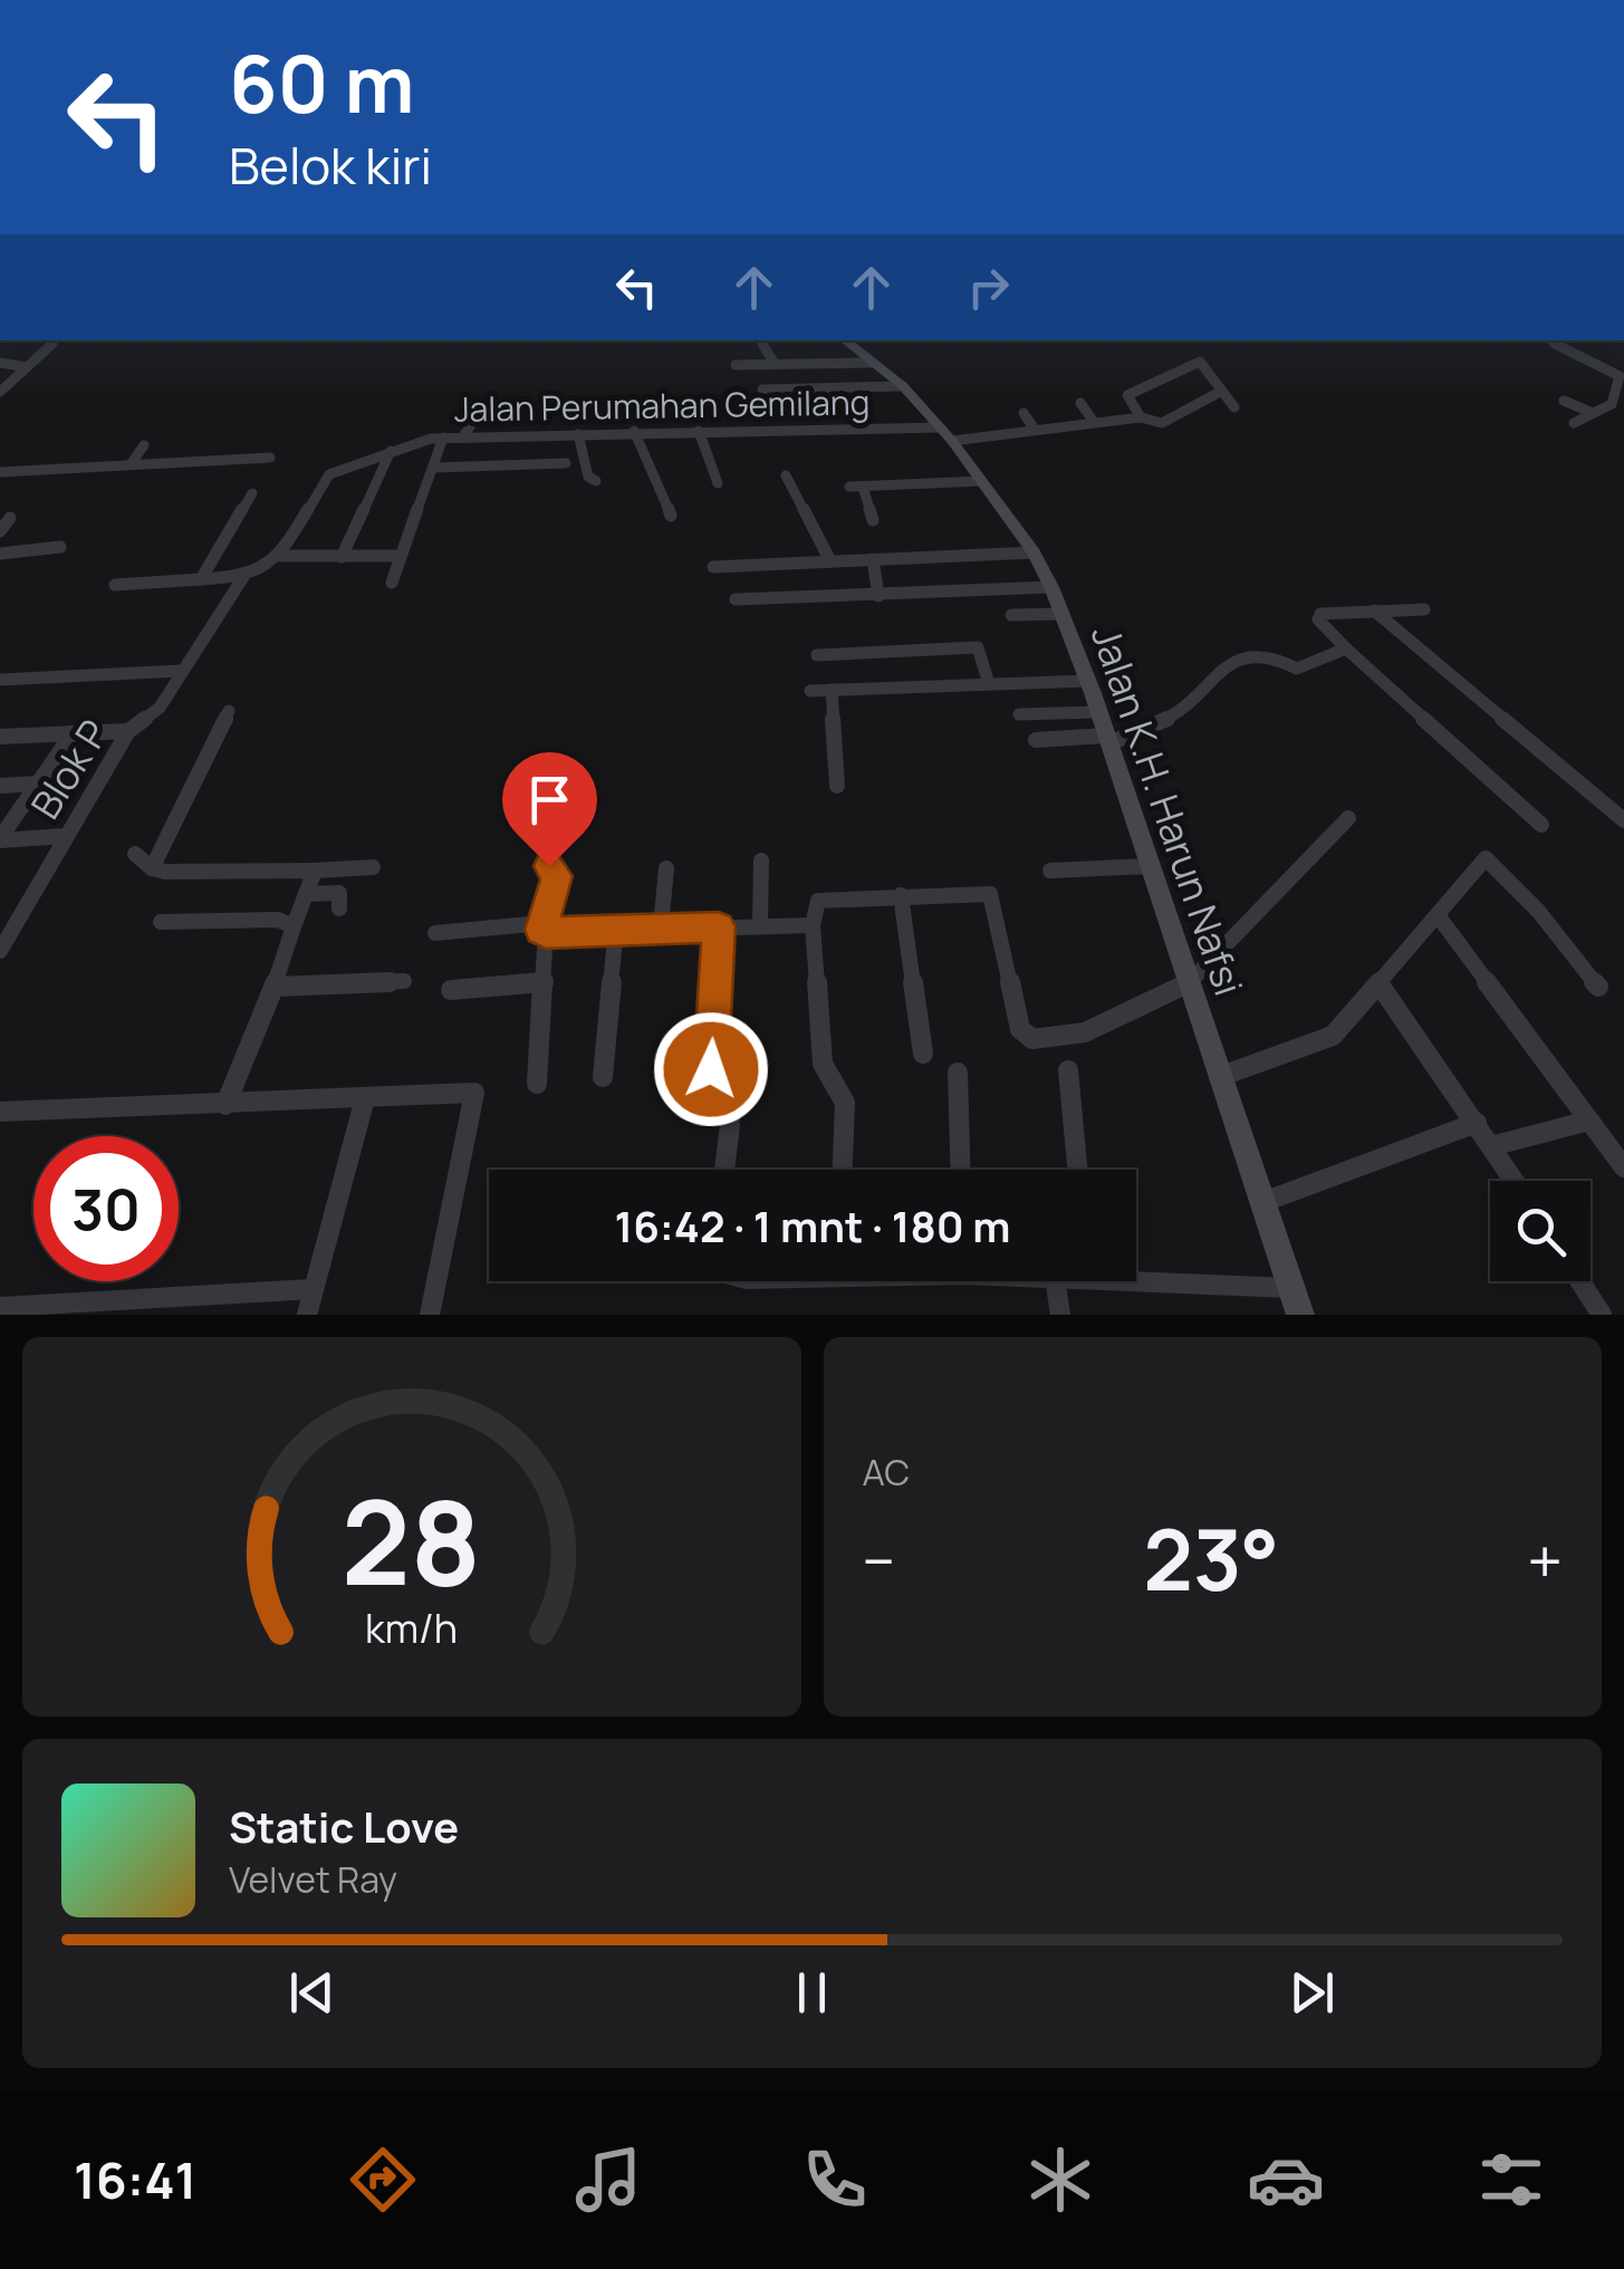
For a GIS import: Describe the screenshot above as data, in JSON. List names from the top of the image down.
{
  "streets": {
    "main road": ["Jalan K.H. Harun Nafsi"],
    "street": ["Jalan Perumahan Gemilang", "Blok P"]
  },
  "crossings": [
    ["Jalan Perumahan Gemilang", "Jalan K.H. Harun Nafsi"]
  ],
  "page": {
    "turn": ["60 m", "Belok kiri"],
    "limit": "30",
    "trip": "16:42 · 1 mnt · 180 m",
    "tile": "AC",
    "heat": ["−", "23°", "+"],
    "song": ["Static Love", "Velvet Ray"],
    "tabs": "16:41",
    "gauge": ["28", "km/h"]
  }
}
